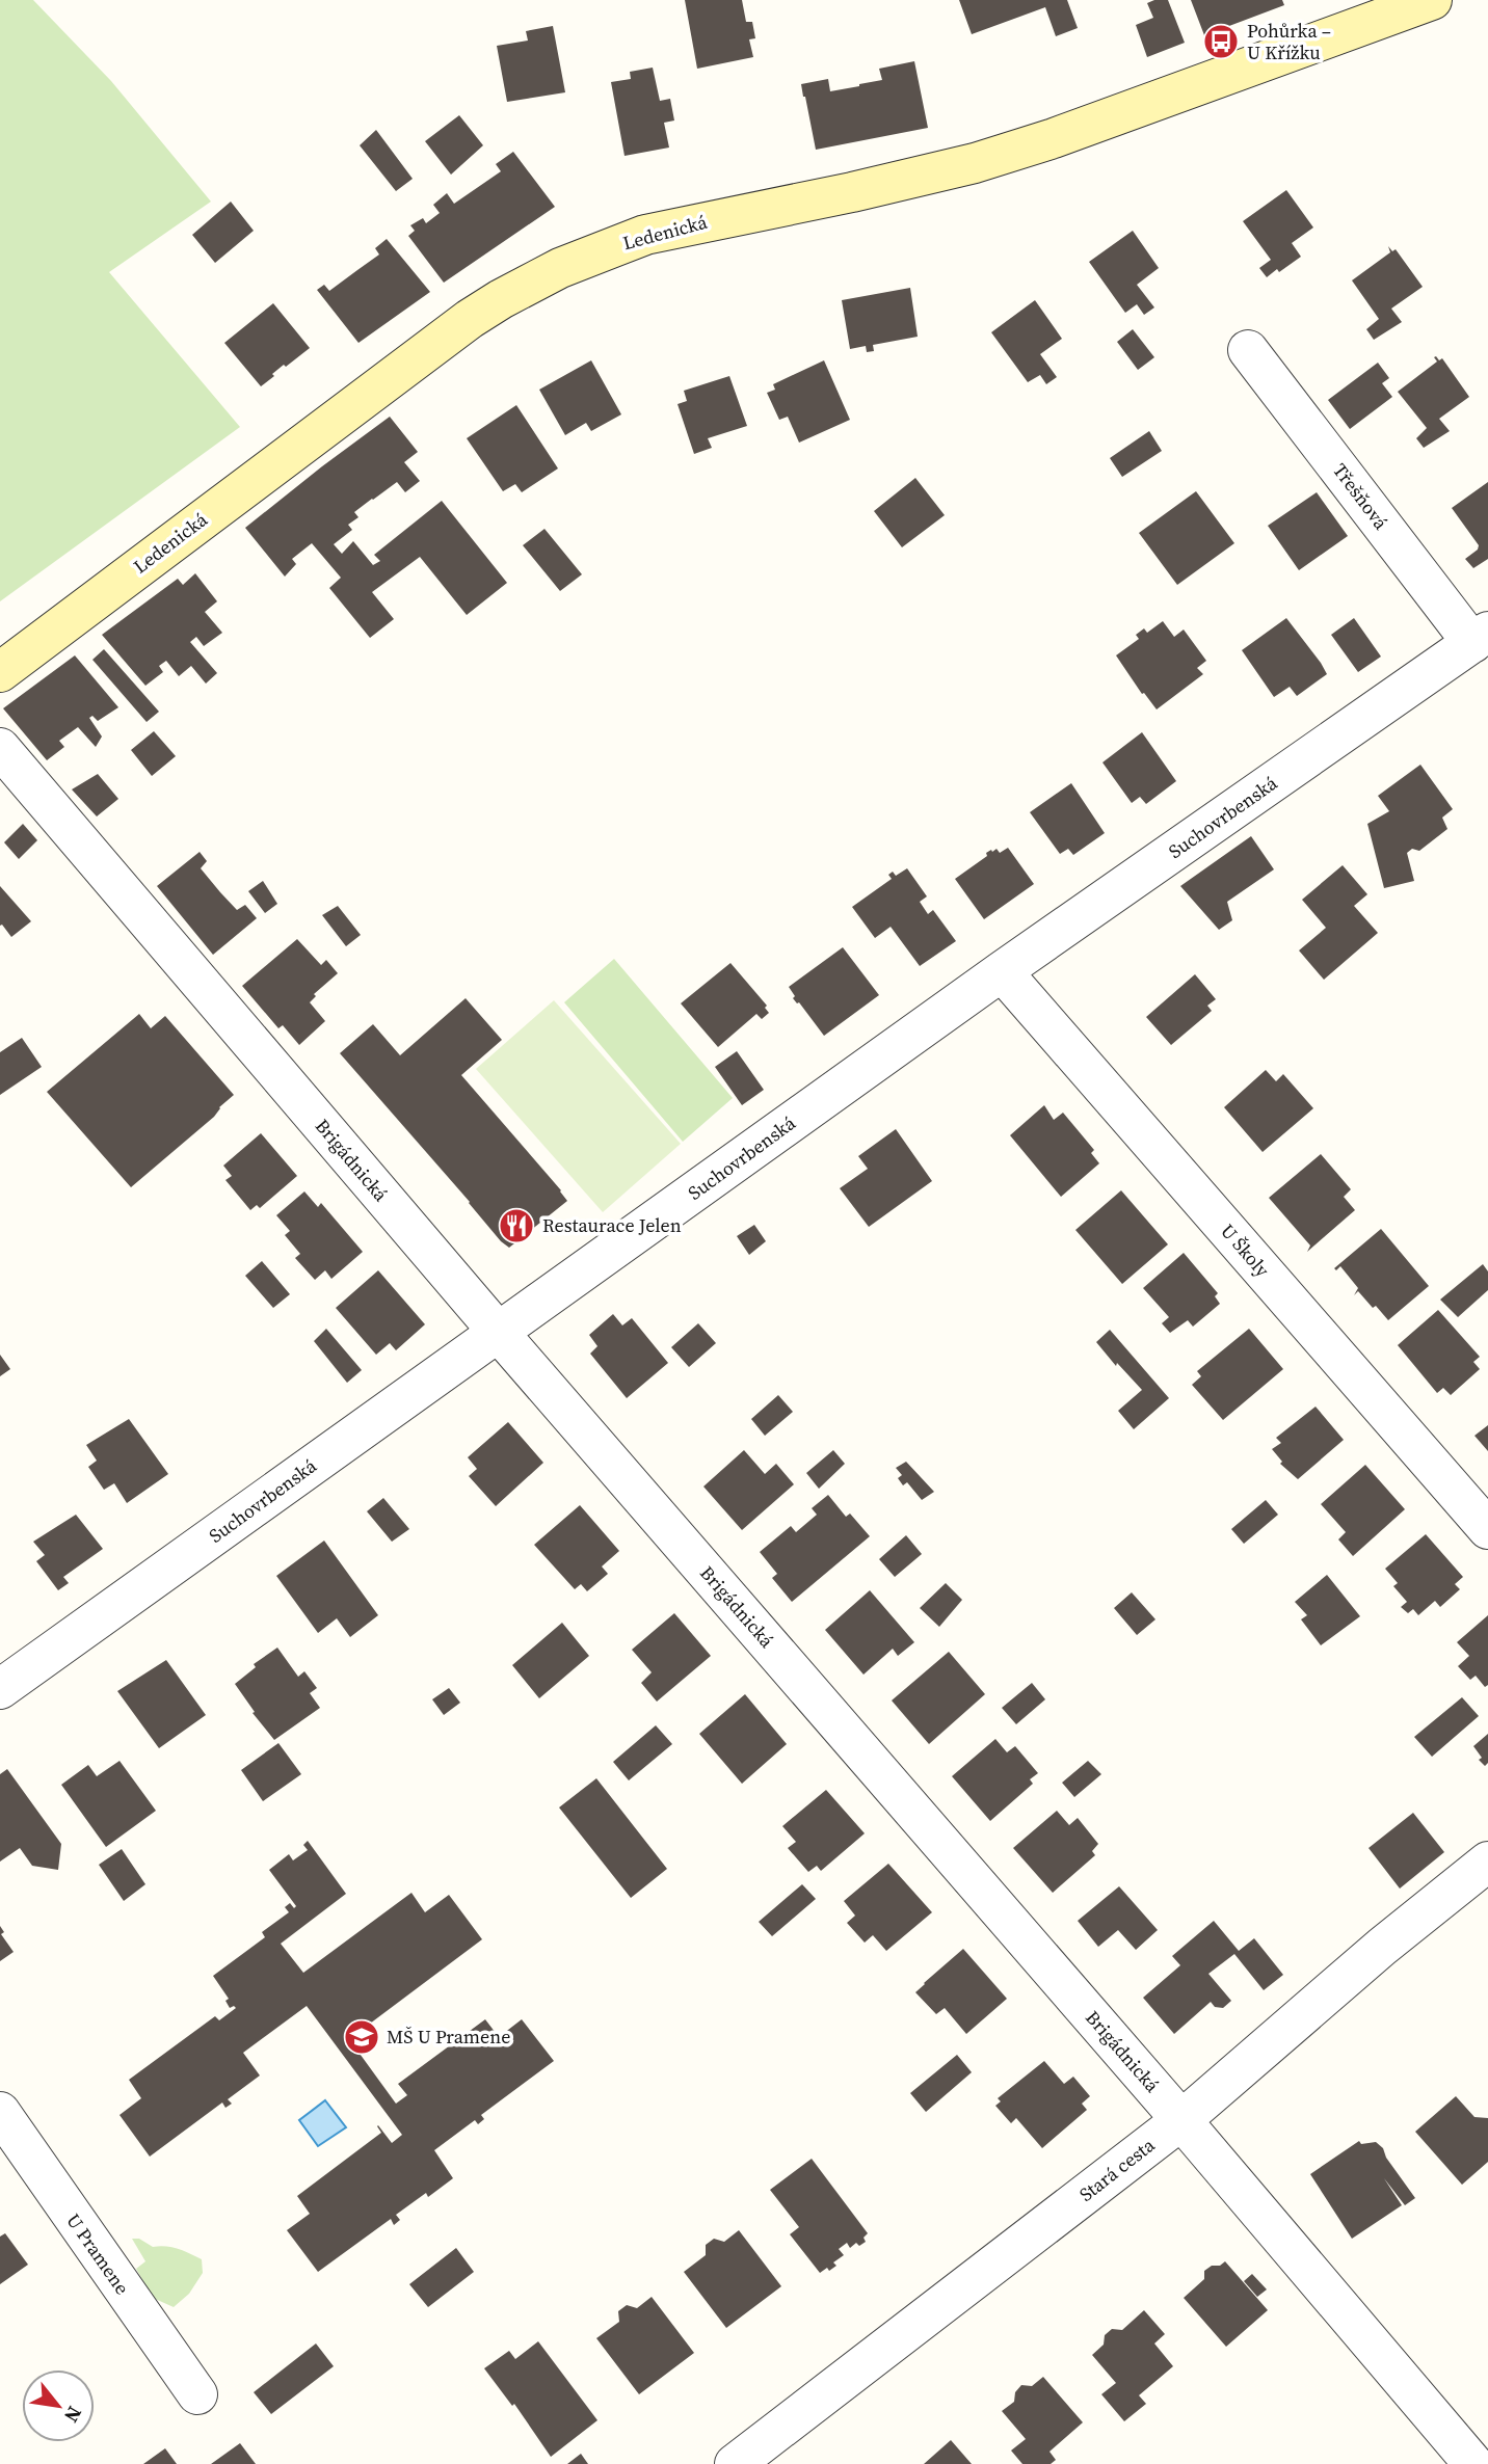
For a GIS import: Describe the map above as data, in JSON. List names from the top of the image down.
{
  "streets": {
    "main road": ["Ledenická"],
    "street": [
      "Třešňová",
      "Suchovrbenská",
      "Brigádnická",
      "U Školy",
      "Stará cesta",
      "U Pramene"
    ]
  },
  "crossings": [
    ["Třešňová", "Suchovrbenská"],
    ["Suchovrbenská", "Brigádnická"],
    ["Suchovrbenská", "U Školy"],
    ["Brigádnická", "Stará cesta"]
  ],
  "places": {
    "bus stop": ["Pohůrka – U Křížku"],
    "restaurant": ["Restaurace Jelen"],
    "school or university": ["MŠ U Pramene"]
  },
  "north": "bottom right"
}
